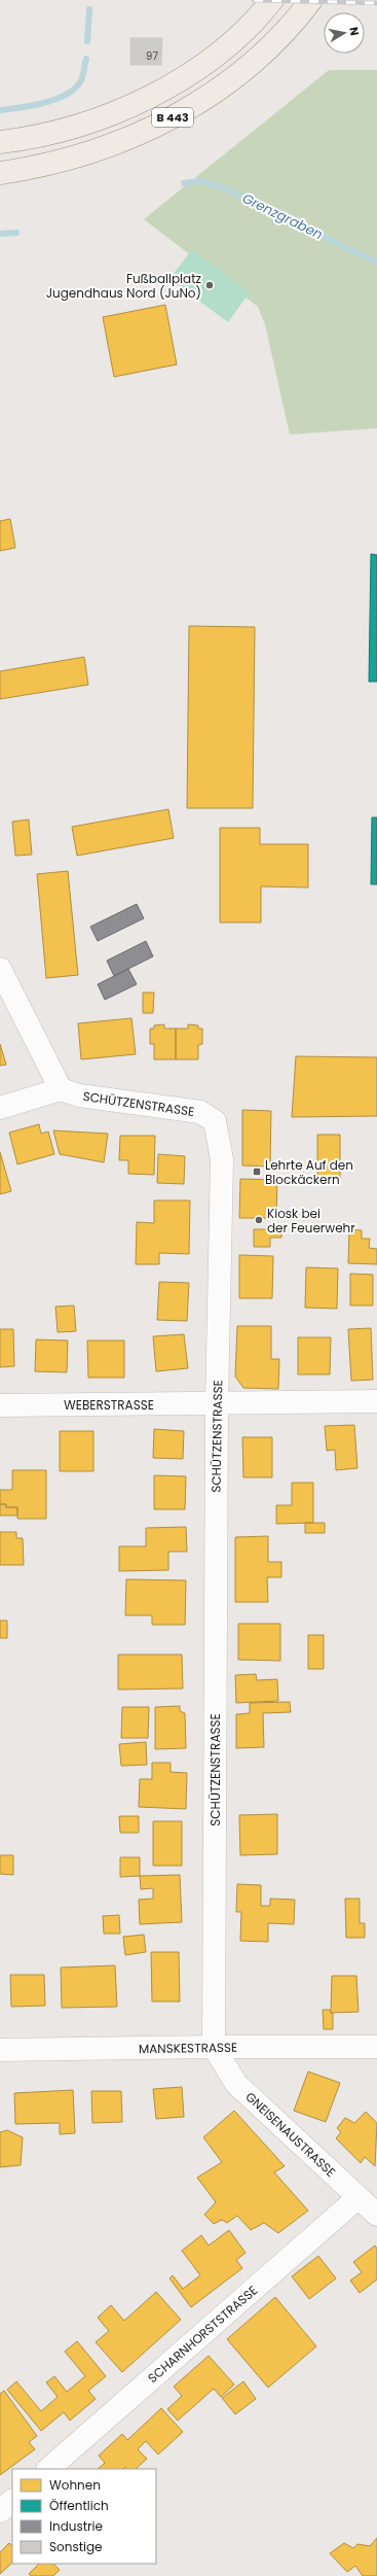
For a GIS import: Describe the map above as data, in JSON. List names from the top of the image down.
{
  "streets": {
    "main road": ["B 443"],
    "street": [
      "SCHÜTZENSTRASSE",
      "WEBERSTRASSE",
      "MANSKESTRASSE",
      "GNEISENAUSTRASSE",
      "SCHARNHORSTSTRASSE"
    ]
  },
  "crossings": [
    ["SCHÜTZENSTRASSE", "WEBERSTRASSE"],
    ["SCHÜTZENSTRASSE", "MANSKESTRASSE"],
    ["SCHÜTZENSTRASSE", "GNEISENAUSTRASSE"],
    ["MANSKESTRASSE", "GNEISENAUSTRASSE"],
    ["GNEISENAUSTRASSE", "SCHARNHORSTSTRASSE"]
  ],
  "water": ["Grenzgraben"],
  "places": {
    "other": ["Fußballplatz Jugendhaus Nord (JuNo)", "Kiosk bei der Feuerwehr"],
    "transit": ["Lehrte Auf den Blockäckern"]
  },
  "house_numbers": ["97"],
  "legend": [
    "Wohnen",
    "Öffentlich",
    "Industrie",
    "Sonstige"
  ],
  "north": "right"
}
